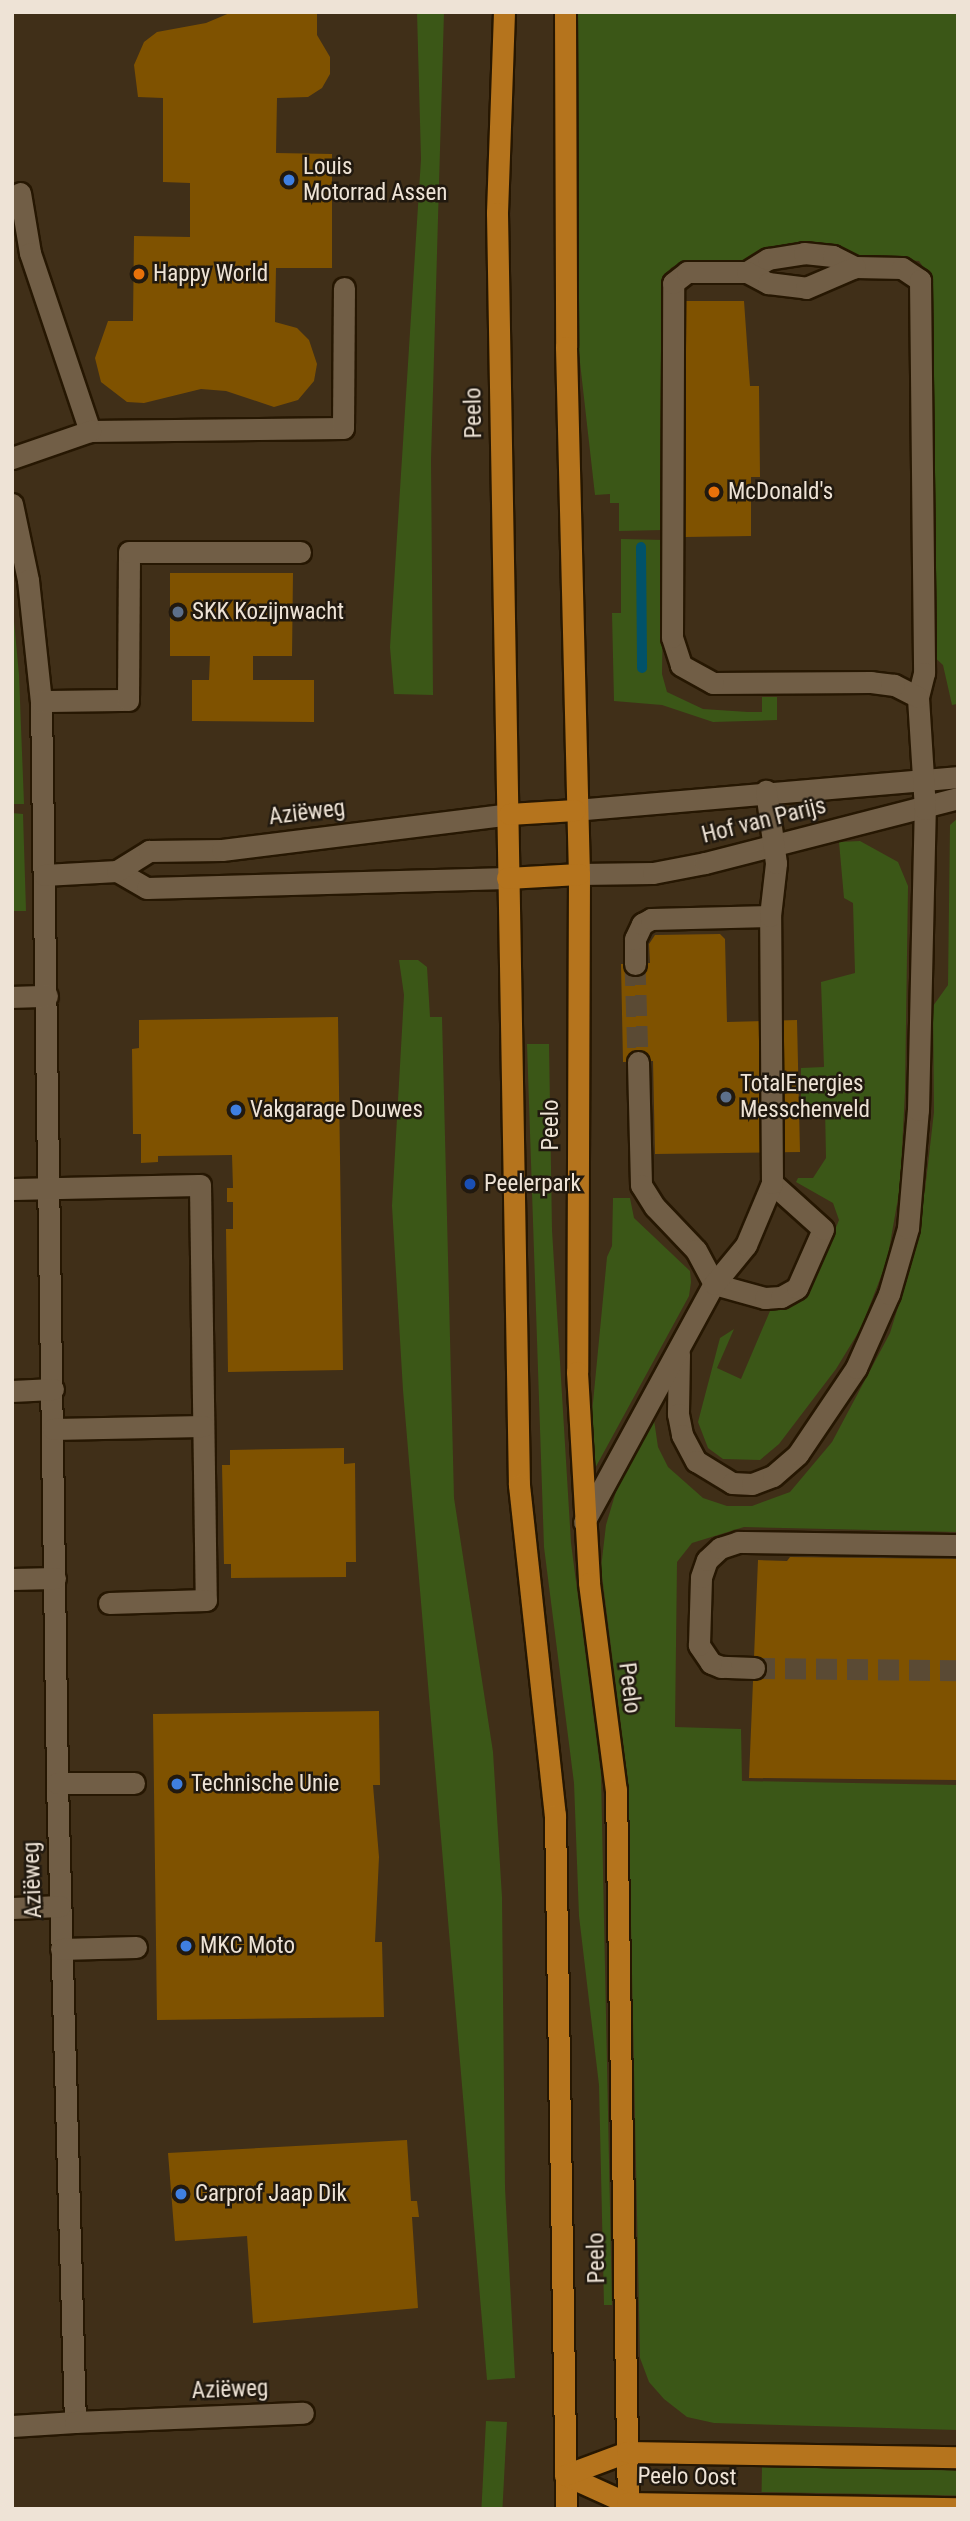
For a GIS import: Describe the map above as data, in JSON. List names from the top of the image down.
{
  "streets": {
    "main road": ["Peelo", "Peelo Oost"],
    "street": ["Aziëweg", "Hof van Parijs"]
  },
  "crossings": [
    ["Peelo", "Aziëweg"],
    ["Peelo", "Hof van Parijs"],
    ["Peelo", "Peelo Oost"]
  ],
  "places": [
    "Louis Motorrad Assen",
    "Happy World",
    "McDonald's",
    "SKK Kozijnwacht",
    "TotalEnergies Messchenveld",
    "Vakgarage Douwes",
    "Peelerpark",
    "Technische Unie",
    "MKC Moto",
    "Carprof Jaap Dik"
  ]
}
